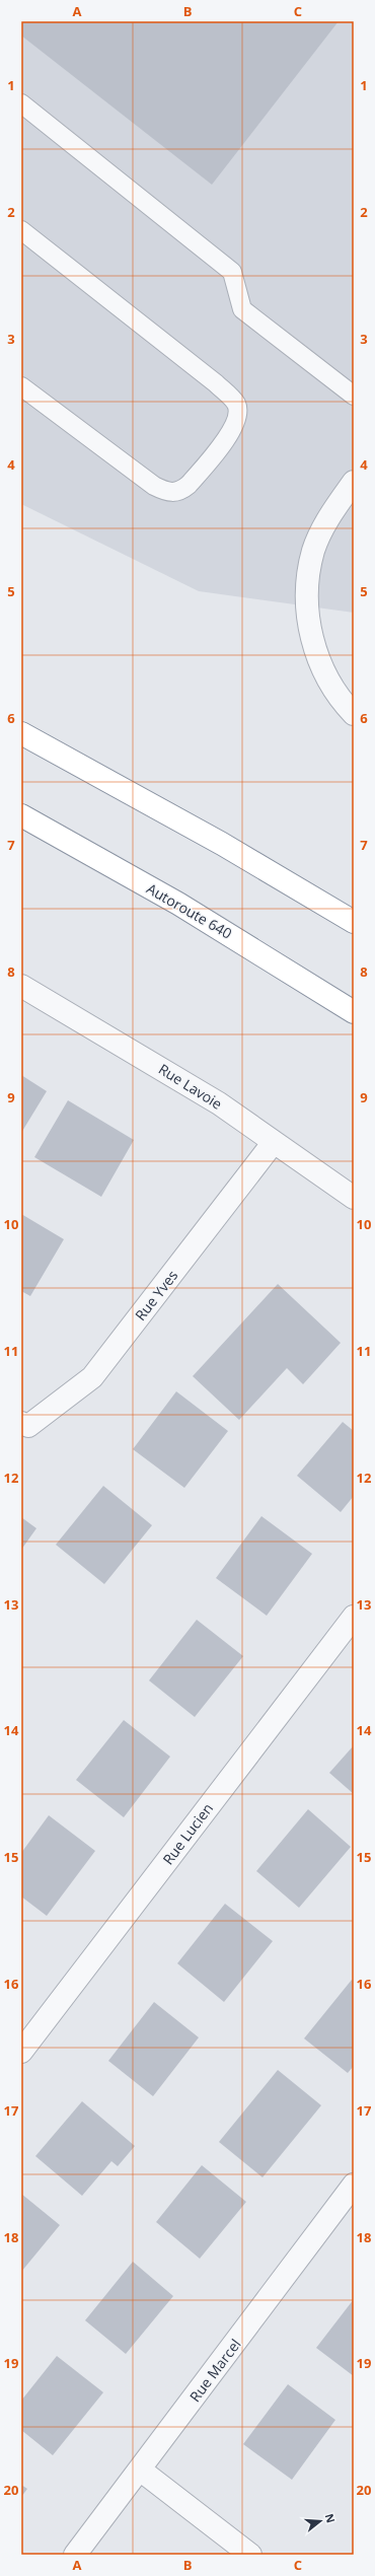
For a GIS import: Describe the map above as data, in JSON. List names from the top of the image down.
{
  "streets": {
    "highway": ["Autoroute 640"],
    "street": [
      "Rue Lavoie",
      "Rue Yves",
      "Rue Lucien",
      "Rue Marcel"
    ]
  },
  "crossings": [
    ["Rue Lavoie", "Rue Yves"]
  ],
  "north": "right",
  "grid": {
    "columns": ["A", "B", "C"],
    "rows": [
      "1",
      "2",
      "3",
      "4",
      "5",
      "6",
      "7",
      "8",
      "9",
      "10",
      "11",
      "12",
      "13",
      "14",
      "15",
      "16",
      "17",
      "18",
      "19",
      "20"
    ]
  }
}
